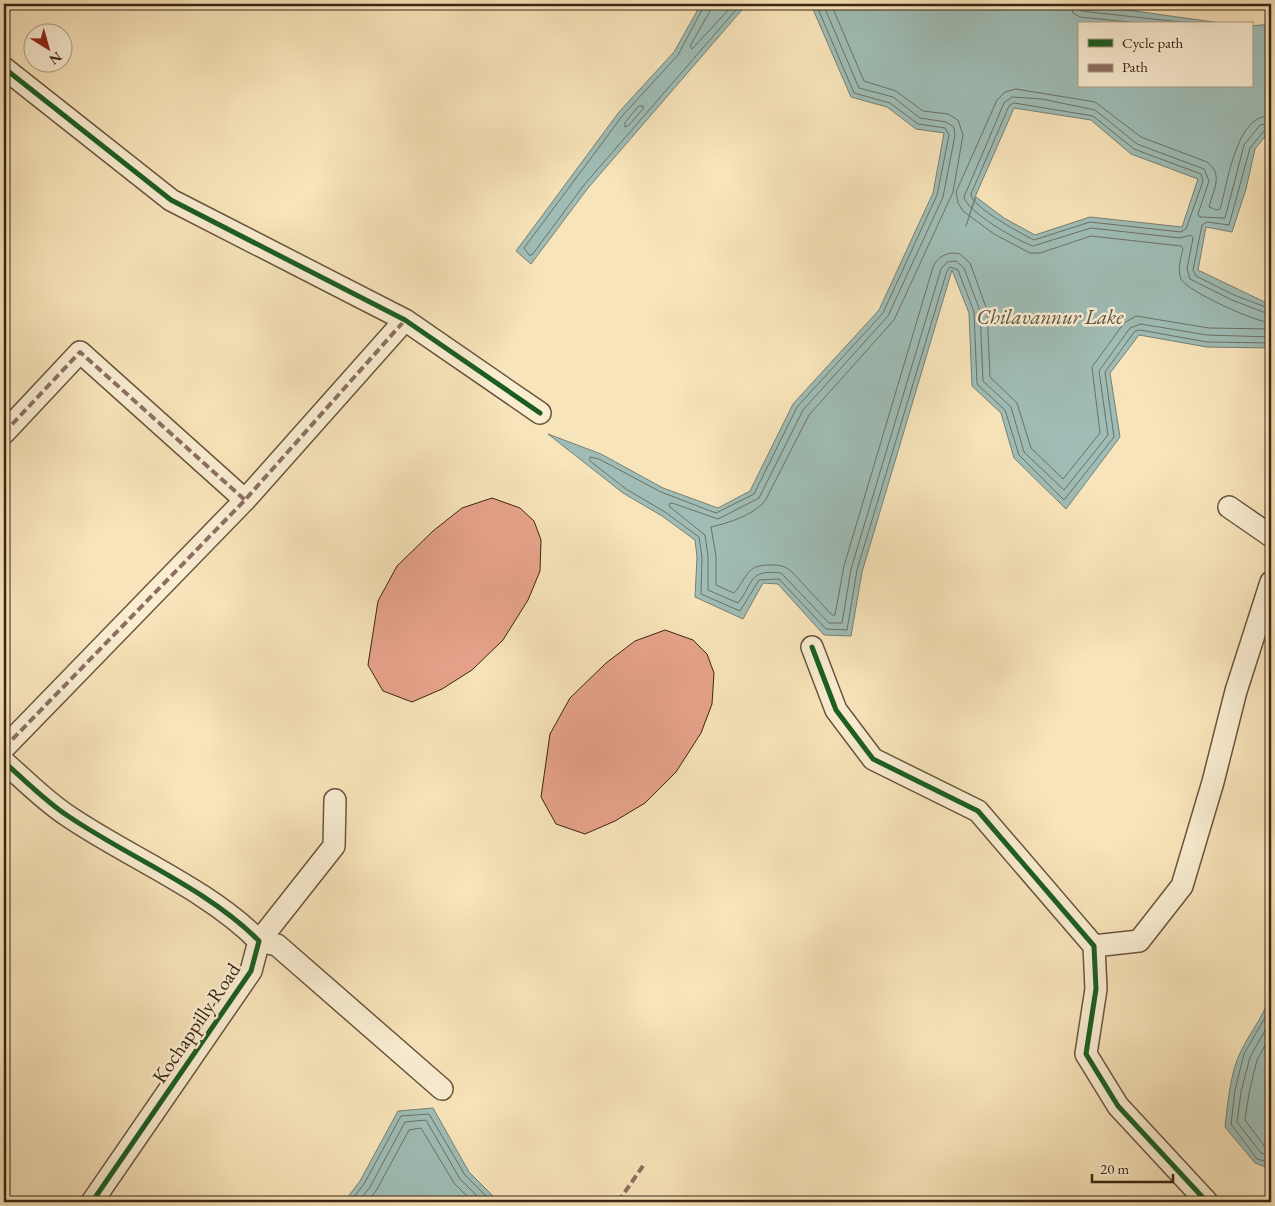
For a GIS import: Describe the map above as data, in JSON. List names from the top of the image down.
{
  "streets": {
    "street": ["Kochappilly Road"]
  },
  "water": ["Chilavannur Lake"],
  "legend": ["Cycle path", "Path"],
  "scale_bar": "20 m",
  "north": "bottom right"
}
